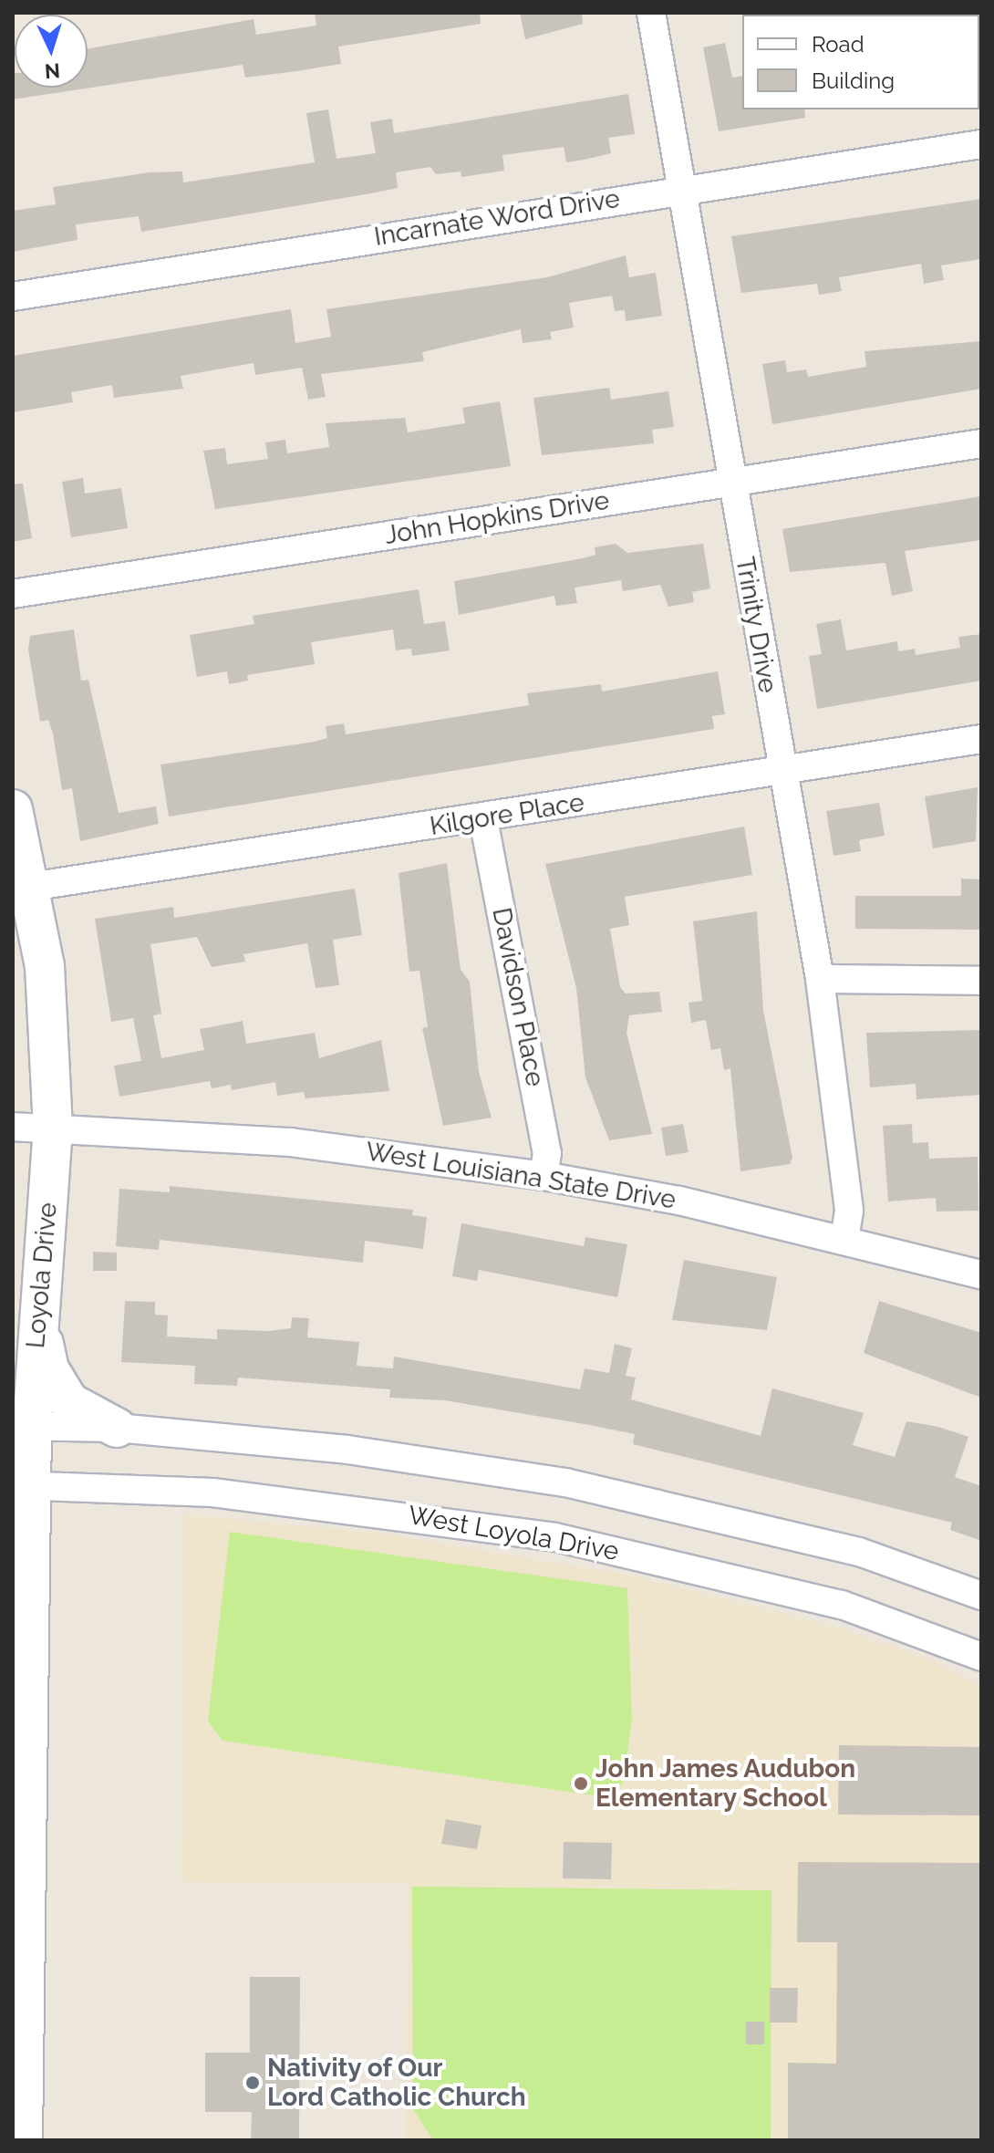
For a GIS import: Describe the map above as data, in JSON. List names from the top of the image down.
{
  "streets": {
    "main road": ["Loyola Drive"],
    "street": [
      "Incarnate Word Drive",
      "John Hopkins Drive",
      "Trinity Drive",
      "Kilgore Place",
      "Davidson Place",
      "West Louisiana State Drive",
      "West Loyola Drive"
    ]
  },
  "crossings": [
    ["Incarnate Word Drive", "Trinity Drive"],
    ["John Hopkins Drive", "Trinity Drive"],
    ["Trinity Drive", "Kilgore Place"],
    ["Trinity Drive", "West Louisiana State Drive"],
    ["Kilgore Place", "Davidson Place"],
    ["Kilgore Place", "Loyola Drive"],
    ["Davidson Place", "West Louisiana State Drive"],
    ["West Louisiana State Drive", "Loyola Drive"],
    ["Loyola Drive", "West Loyola Drive"]
  ],
  "places": ["John James Audubon Elementary School", "Nativity of Our Lord Catholic Church"],
  "legend": ["Road", "Building"],
  "north": "bottom"
}
